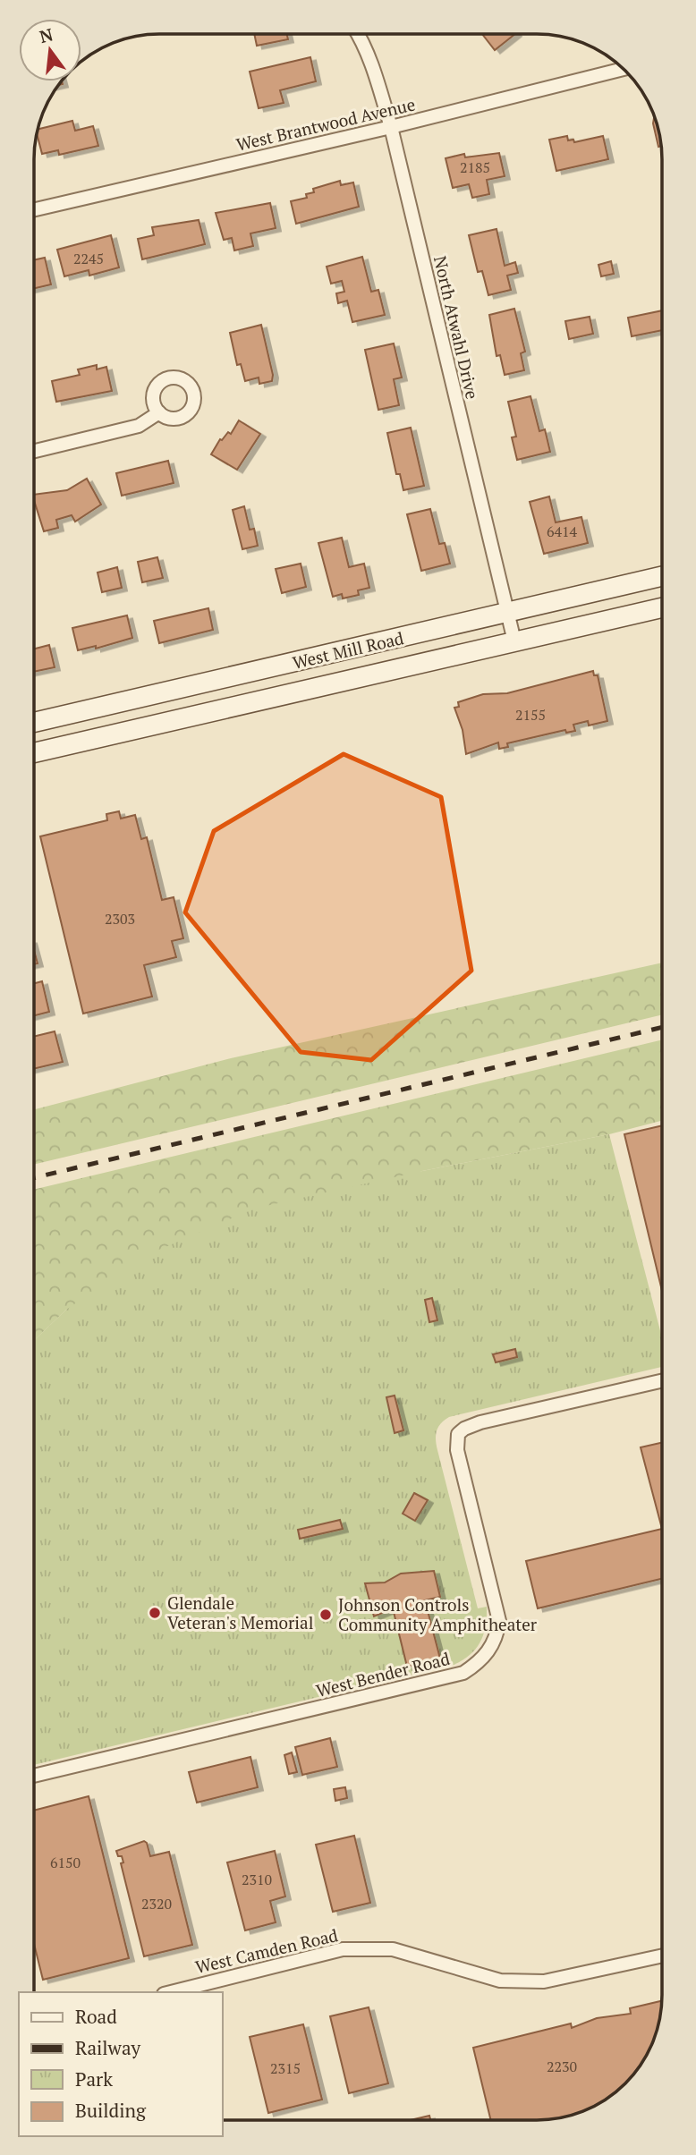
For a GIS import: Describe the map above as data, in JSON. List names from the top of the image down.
{
  "streets": {
    "main road": ["West Mill Road"],
    "street": [
      "West Brantwood Avenue",
      "North Atwahl Drive",
      "West Bender Road",
      "West Camden Road"
    ]
  },
  "crossings": [
    ["West Brantwood Avenue", "North Atwahl Drive"],
    ["North Atwahl Drive", "West Mill Road"]
  ],
  "places": ["Glendale Veteran's Memorial", "Johnson Controls Community Amphitheater"],
  "house_numbers": [
    "2185",
    "2245",
    "6414",
    "2155",
    "2303",
    "6150",
    "2310",
    "2320",
    "2230",
    "2315"
  ],
  "legend": [
    "Road",
    "Railway",
    "Park",
    "Building"
  ],
  "north": "top"
}
